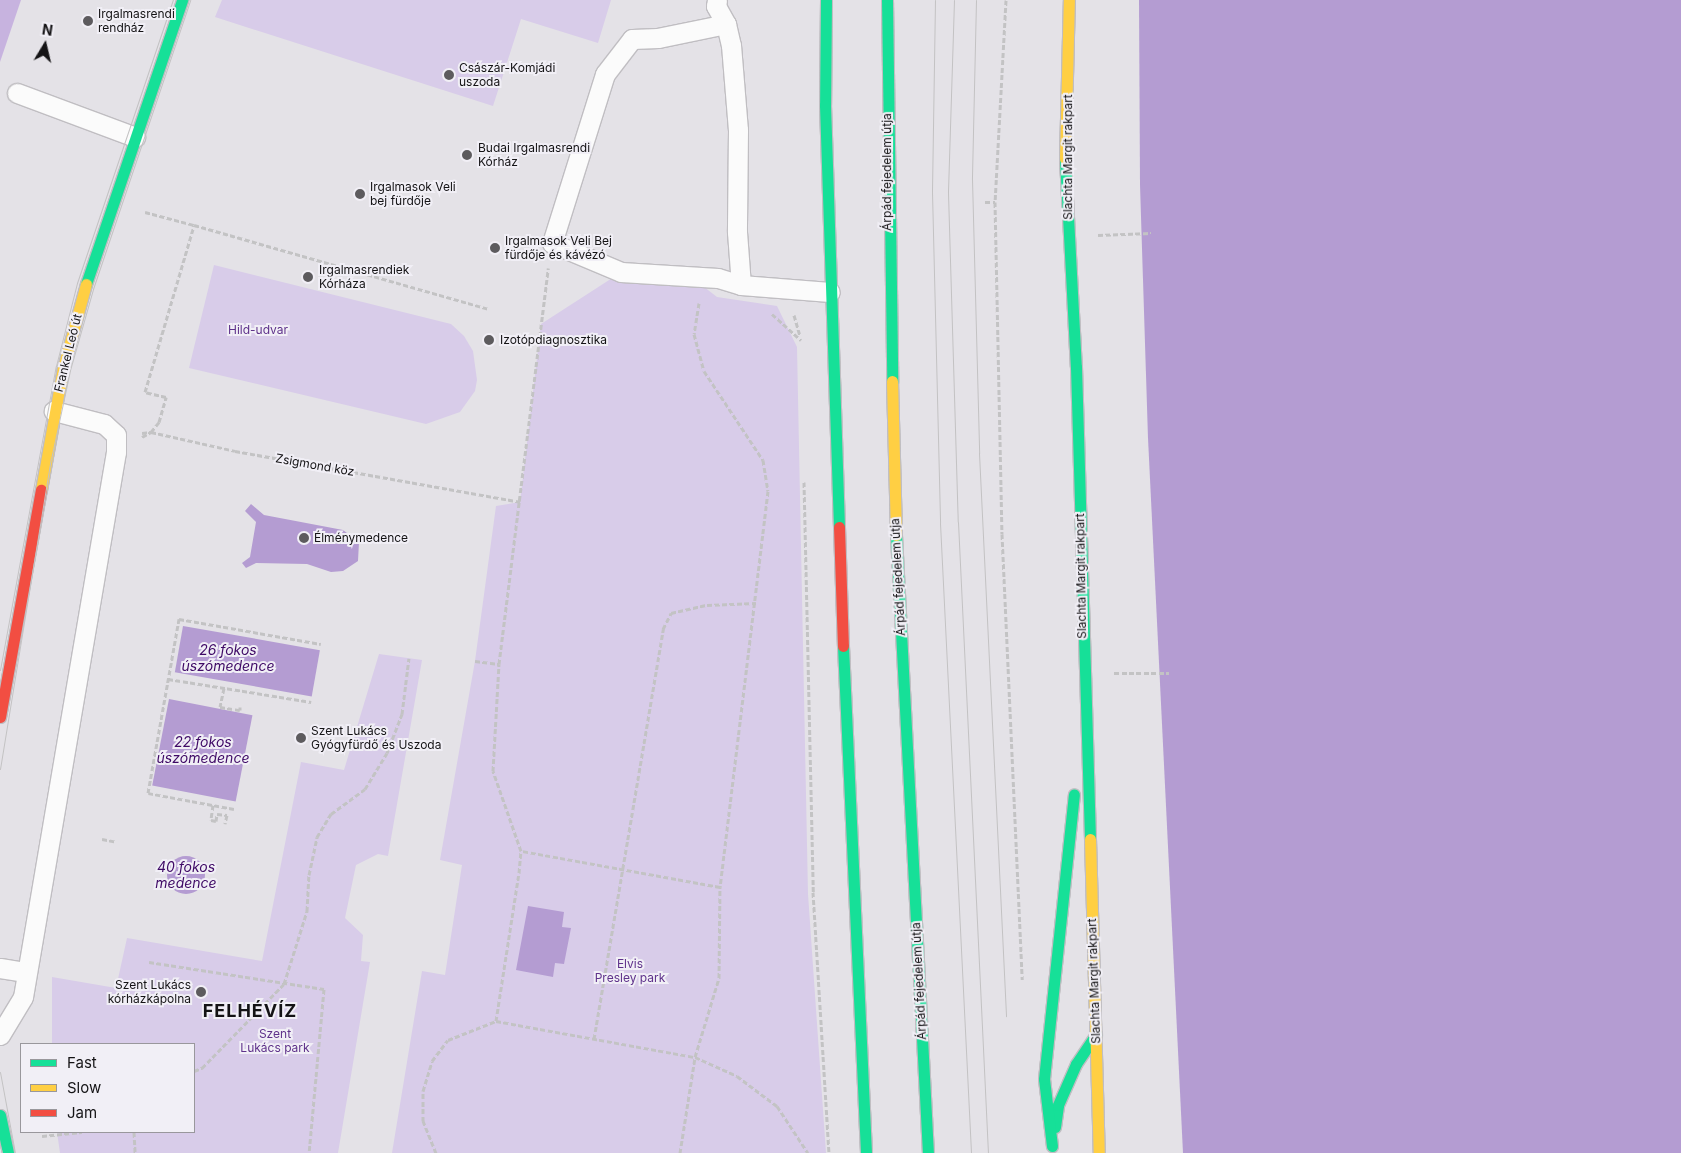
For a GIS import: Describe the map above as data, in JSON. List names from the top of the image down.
{
  "streets": {
    "main road": ["Slachta Margit rakpart", "Árpád fejedelem útja", "Frankel Leó út"],
    "path": ["Zsigmond köz"]
  },
  "districts": ["FELHÉVÍZ"],
  "water": ["26 fokos úszómedence", "22 fokos úszómedence", "40 fokos medence"],
  "parks": ["Hild-udvar", "Elvis Presley park", "Szent Lukács park"],
  "places": [
    "Irgalmasrendi rendház",
    "Császár-Komjádi uszoda",
    "Budai Irgalmasrendi Kórház",
    "Irgalmasok Veli bej fürdője",
    "Irgalmasok Veli Bej fürdője és kávézó",
    "Irgalmasrendiek Kórháza",
    "Izotópdiagnosztika",
    "Élménymedence",
    "Szent Lukács Gyógyfürdő és Uszoda",
    "Szent Lukács kórházkápolna"
  ],
  "legend": ["Fast", "Slow", "Jam"],
  "north": "top"
}
